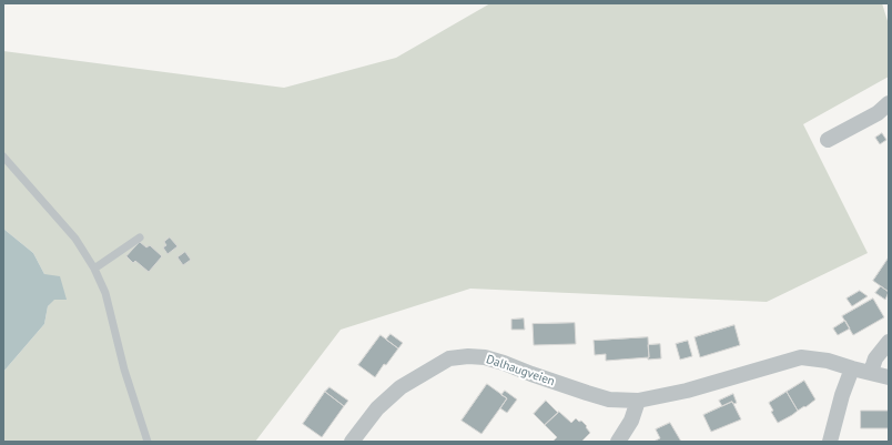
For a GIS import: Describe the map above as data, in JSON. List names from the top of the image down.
{
  "streets": {
    "street": ["Dalhaugveien"]
  }
}
